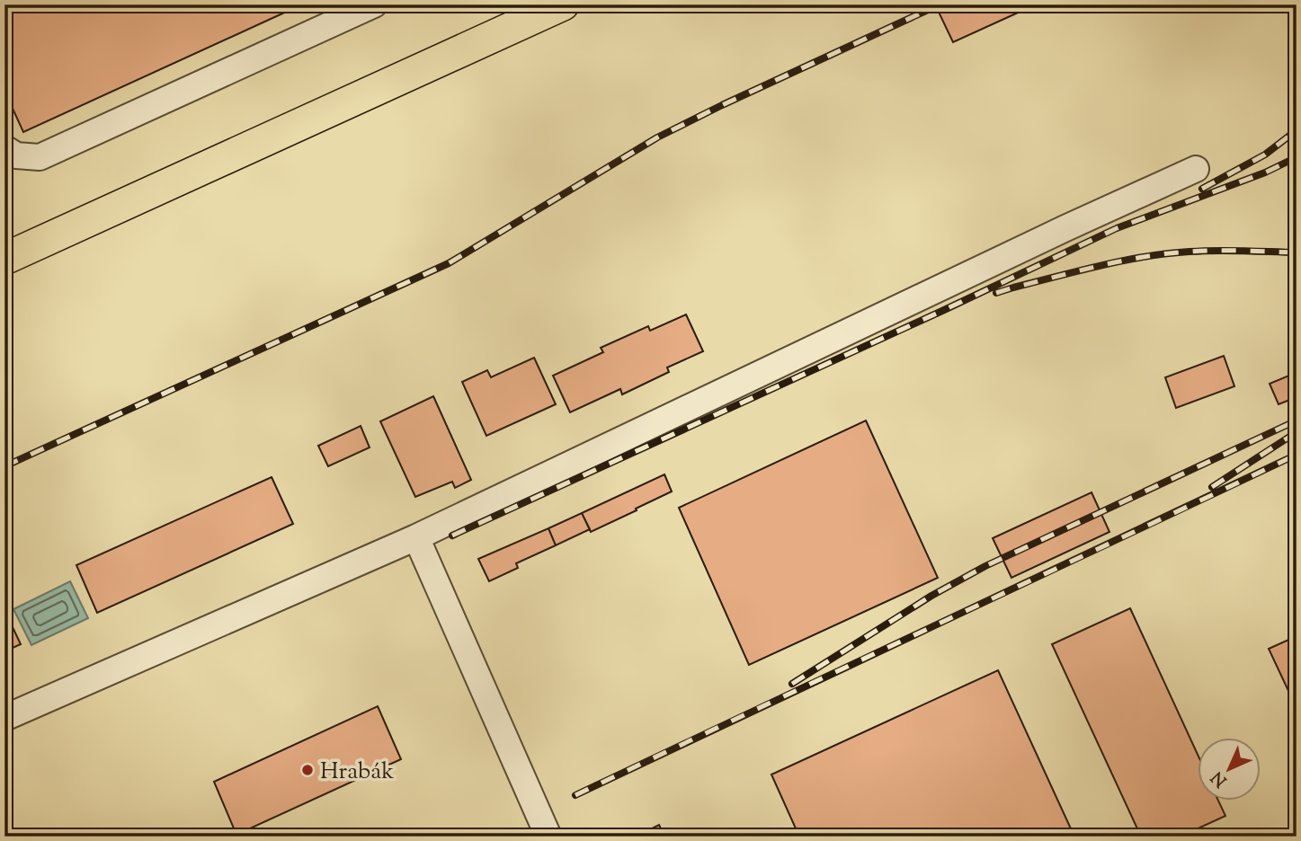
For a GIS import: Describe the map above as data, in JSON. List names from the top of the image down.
{
  "places": ["Hrabák"],
  "north": "bottom left"
}
